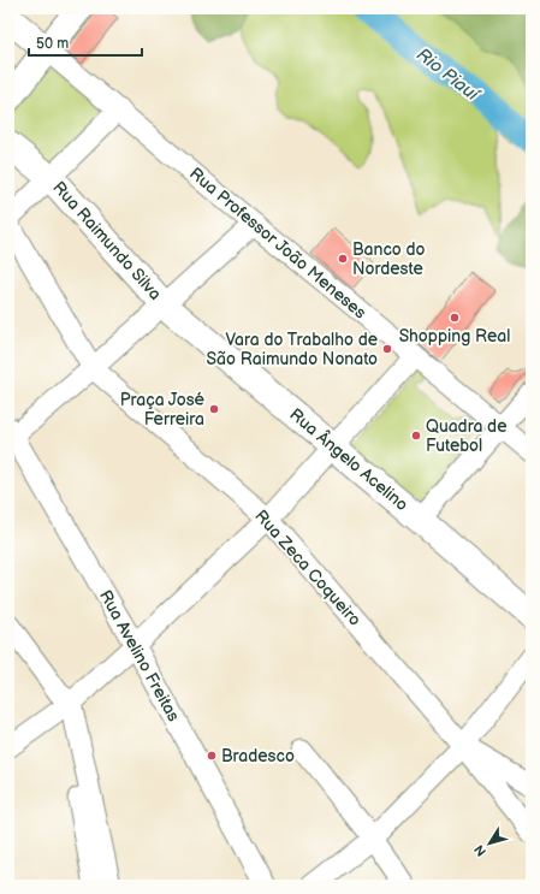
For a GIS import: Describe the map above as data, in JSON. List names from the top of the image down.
{
  "streets": {
    "main road": ["Rua Raimundo Silva", "Rua Ângelo Acelino"],
    "street": ["Rua Professor João Meneses", "Rua Zeca Coqueiro", "Rua Avelino Freitas"]
  },
  "crossings": [
    ["Rua Raimundo Silva", "Rua Ângelo Acelino"]
  ],
  "water": ["Rio Piauí"],
  "places": [
    "Banco do Nordeste",
    "Shopping Real",
    "Vara do Trabalho de São Raimundo Nonato",
    "Praça José Ferreira",
    "Quadra de Futebol",
    "Bradesco"
  ],
  "scale_bar": "50 m",
  "north": "bottom left"
}
